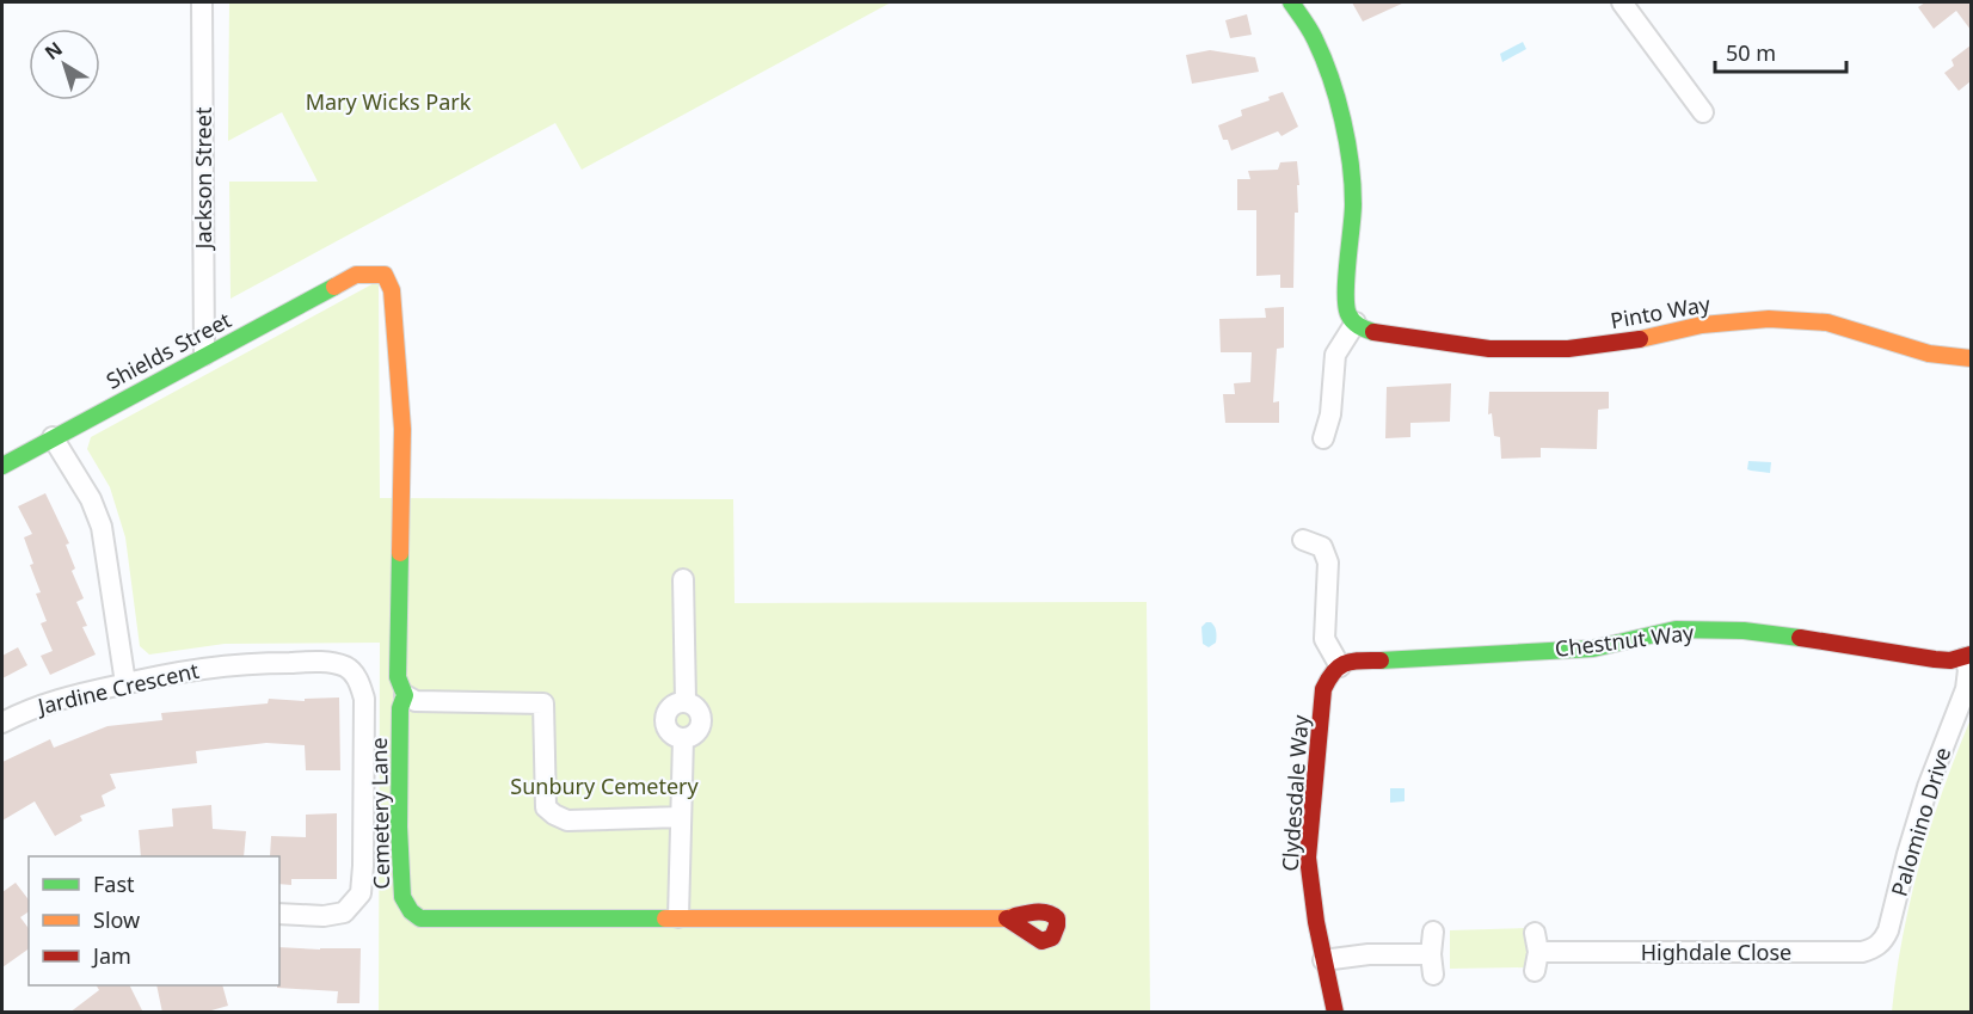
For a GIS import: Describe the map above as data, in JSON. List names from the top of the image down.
{
  "streets": {
    "street": [
      "Jackson Street",
      "Pinto Way",
      "Shields Street",
      "Chestnut Way",
      "Jardine Crescent",
      "Clydesdale Way",
      "Cemetery Lane",
      "Palomino Drive",
      "Highdale Close"
    ]
  },
  "crossings": [
    ["Jackson Street", "Shields Street"],
    ["Shields Street", "Cemetery Lane"],
    ["Chestnut Way", "Clydesdale Way"],
    ["Chestnut Way", "Palomino Drive"],
    ["Palomino Drive", "Highdale Close"]
  ],
  "parks": ["Mary Wicks Park", "Sunbury Cemetery"],
  "legend": ["Fast", "Slow", "Jam"],
  "scale_bar": "50 m",
  "north": "top left"
}
